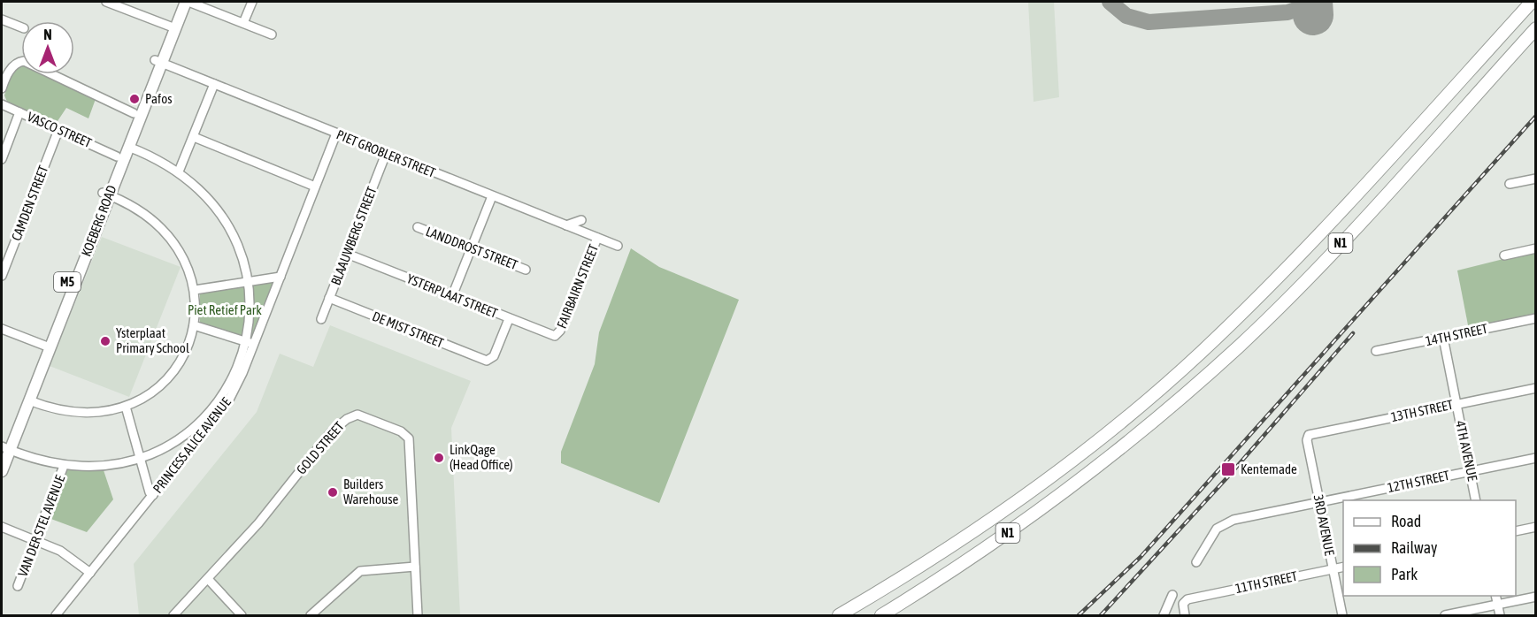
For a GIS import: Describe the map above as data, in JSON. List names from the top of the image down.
{
  "streets": {
    "highway": ["N1"],
    "main road": ["KOEBERG ROAD", "M5"],
    "street": [
      "VASCO STREET",
      "PIET GROBLER STREET",
      "CAMDEN STREET",
      "BLAAUWBERG STREET",
      "LANDDROST STREET",
      "FAIRBAIRN STREET",
      "YSTERPLAAT STREET",
      "DE MIST STREET",
      "14TH STREET",
      "13TH STREET",
      "PRINCESS ALICE AVENUE",
      "GOLD STREET",
      "4TH AVENUE",
      "12TH STREET",
      "3RD AVENUE",
      "VAN DER STEL AVENUE",
      "11TH STREET"
    ]
  },
  "crossings": [
    ["VASCO STREET", "CAMDEN STREET"],
    ["VASCO STREET", "KOEBERG ROAD"],
    ["PIET GROBLER STREET", "KOEBERG ROAD"],
    ["PIET GROBLER STREET", "BLAAUWBERG STREET"],
    ["PIET GROBLER STREET", "FAIRBAIRN STREET"],
    ["PIET GROBLER STREET", "PRINCESS ALICE AVENUE"],
    ["BLAAUWBERG STREET", "YSTERPLAAT STREET"],
    ["BLAAUWBERG STREET", "DE MIST STREET"],
    ["FAIRBAIRN STREET", "YSTERPLAAT STREET"],
    ["YSTERPLAAT STREET", "DE MIST STREET"],
    ["14TH STREET", "4TH AVENUE"],
    ["13TH STREET", "4TH AVENUE"],
    ["13TH STREET", "3RD AVENUE"],
    ["4TH AVENUE", "12TH STREET"],
    ["12TH STREET", "3RD AVENUE"],
    ["3RD AVENUE", "11TH STREET"]
  ],
  "parks": ["Piet Retief Park"],
  "places": {
    "other": [
      "Pafos",
      "Ysterplaat Primary School",
      "LinkQage (Head Office)",
      "Builders Warehouse"
    ],
    "transit": ["Kentemade"]
  },
  "legend": ["Road", "Railway", "Park"],
  "north": "top"
}
